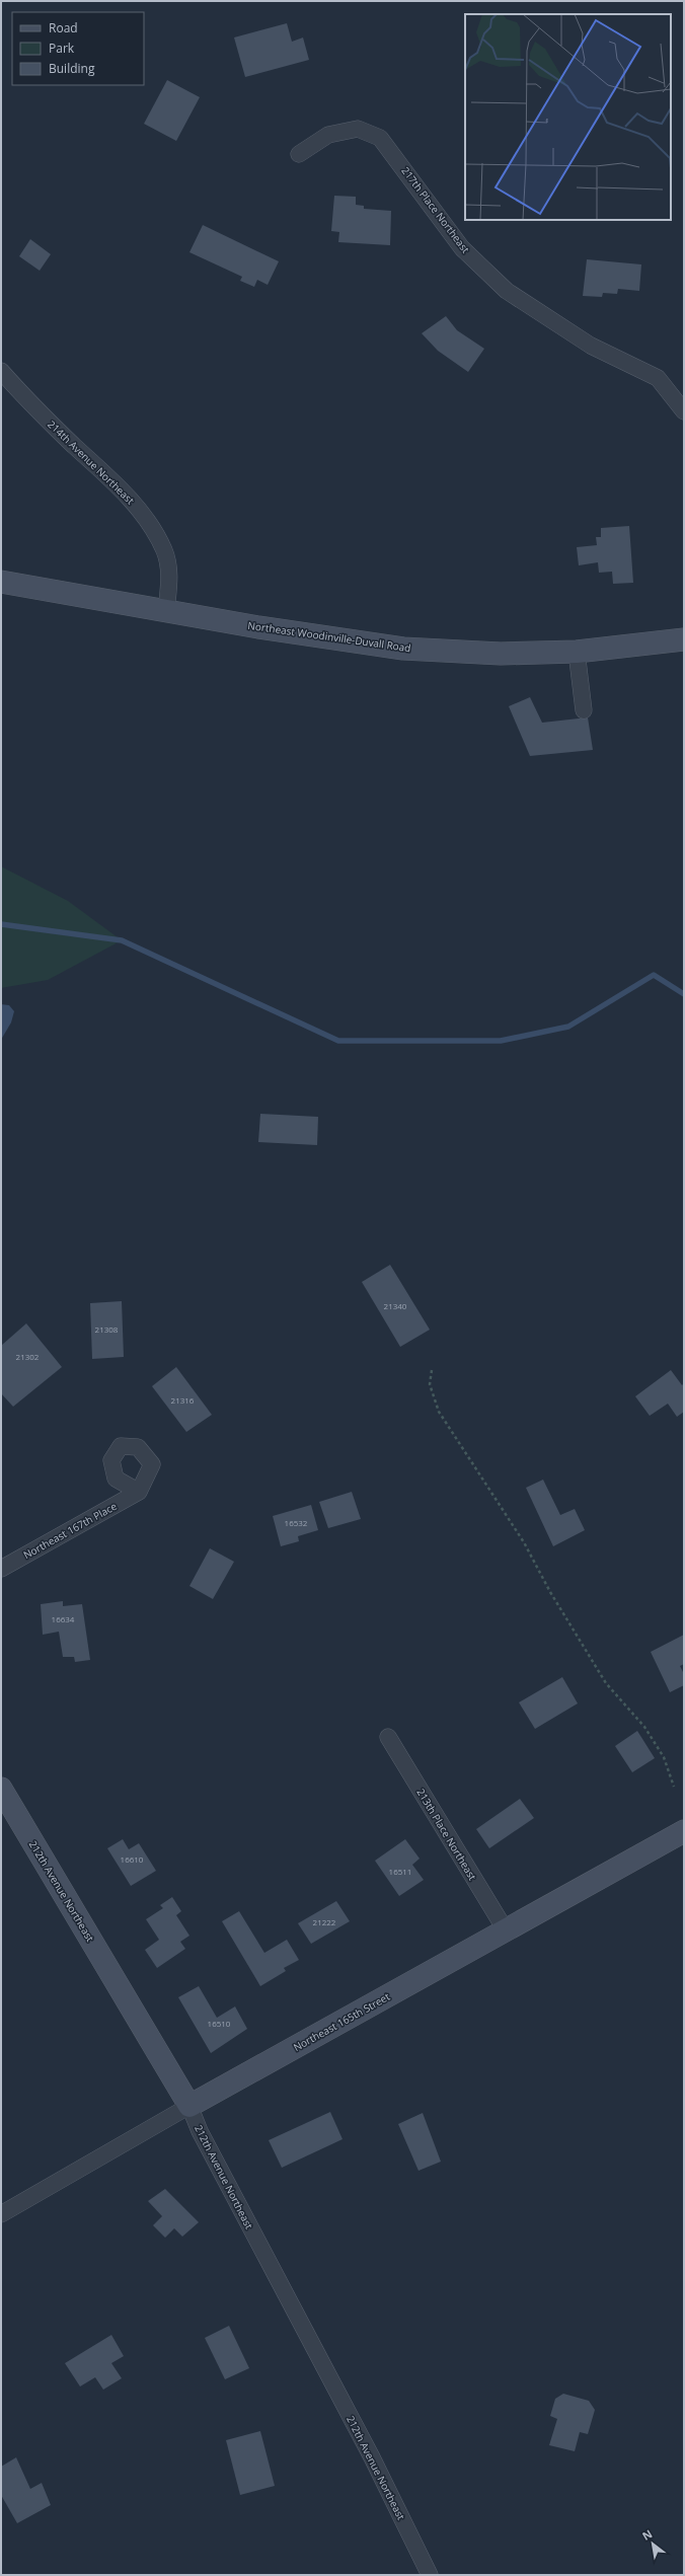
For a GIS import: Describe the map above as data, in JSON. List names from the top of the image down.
{
  "streets": {
    "street": [
      "217th Place Northeast",
      "214th Avenue Northeast",
      "Northeast Woodinville-Duvall Road",
      "Northeast 167th Place",
      "213th Place Northeast",
      "212th Avenue Northeast",
      "Northeast 165th Street"
    ]
  },
  "crossings": [
    ["214th Avenue Northeast", "Northeast Woodinville-Duvall Road"],
    ["213th Place Northeast", "Northeast 165th Street"],
    ["212th Avenue Northeast", "Northeast 165th Street"]
  ],
  "house_numbers": [
    "21340",
    "21308",
    "21302",
    "21316",
    "16532",
    "16634",
    "16610",
    "16511",
    "21222",
    "16510"
  ],
  "legend": ["Road", "Park", "Building"],
  "north": "top left"
}
